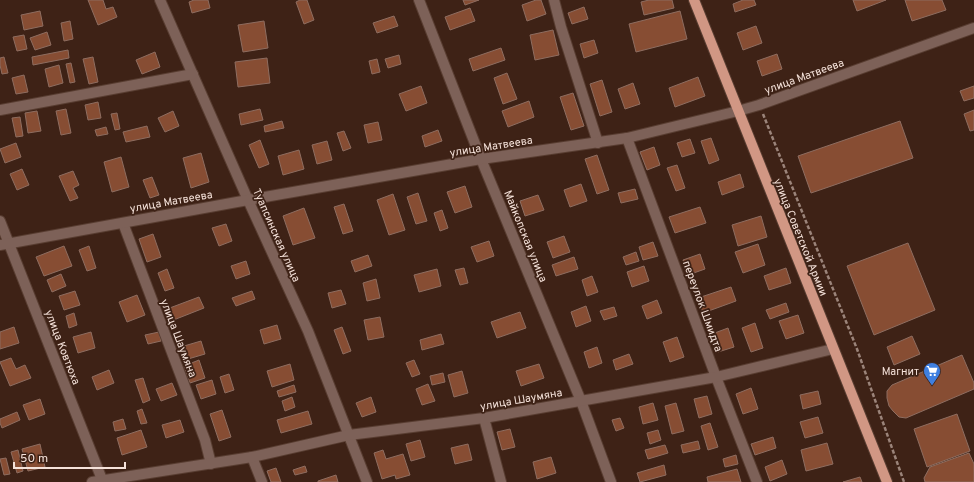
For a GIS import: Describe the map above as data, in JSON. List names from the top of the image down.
{
  "streets": {
    "main road": ["улица Советской Армии"],
    "street": [
      "улица Матвеева",
      "Туапсинская улица",
      "Майкопская улица",
      "переулок Шмидта",
      "улица Шаумяна",
      "улица Ковтюха"
    ]
  },
  "crossings": [
    ["улица Матвеева", "Туапсинская улица"],
    ["улица Матвеева", "Майкопская улица"],
    ["улица Матвеева", "улица Советской Армии"],
    ["улица Матвеева", "переулок Шмидта"],
    ["улица Матвеева", "улица Шаумяна"],
    ["улица Матвеева", "улица Ковтюха"],
    ["Туапсинская улица", "улица Шаумяна"],
    ["Майкопская улица", "улица Шаумяна"],
    ["улица Советской Армии", "улица Шаумяна"],
    ["переулок Шмидта", "улица Шаумяна"],
    ["улица Шаумяна", "улица Ковтюха"]
  ],
  "places": {
    "supermarket": ["Магнит"]
  },
  "scale_bar": "50 m"
}
